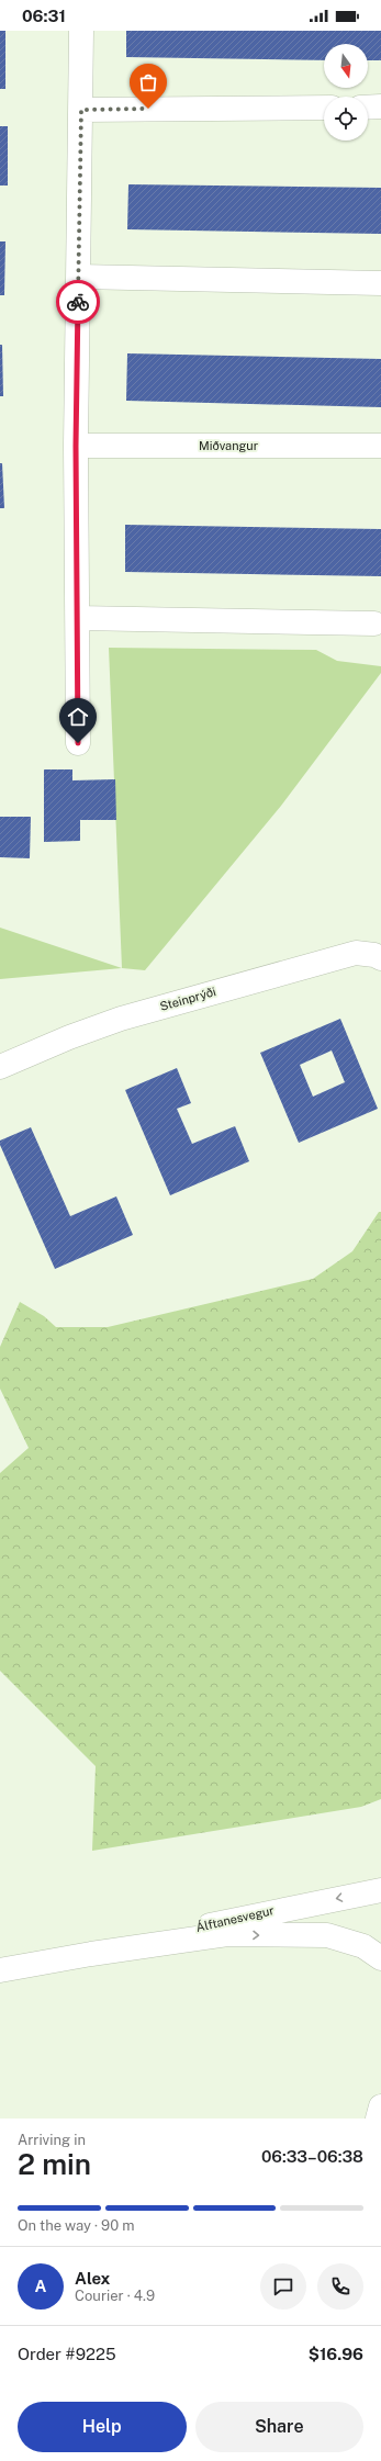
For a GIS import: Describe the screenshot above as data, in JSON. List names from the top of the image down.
{
  "streets": {
    "street": ["Miðvangur", "Steinprýði", "Álftanesvegur"]
  },
  "north": "bottom",
  "page": {
    "status": "06:31",
    "heading": ["2 min", "Arriving in", "06:33–06:38"],
    "panel": [
      "Alex",
      "Courier · 4.9",
      "Order #9225",
      "$16.96"
    ],
    "bar": "On the way · 90 m",
    "round": "A",
    "buttons": ["Help", "Share"]
  }
}
